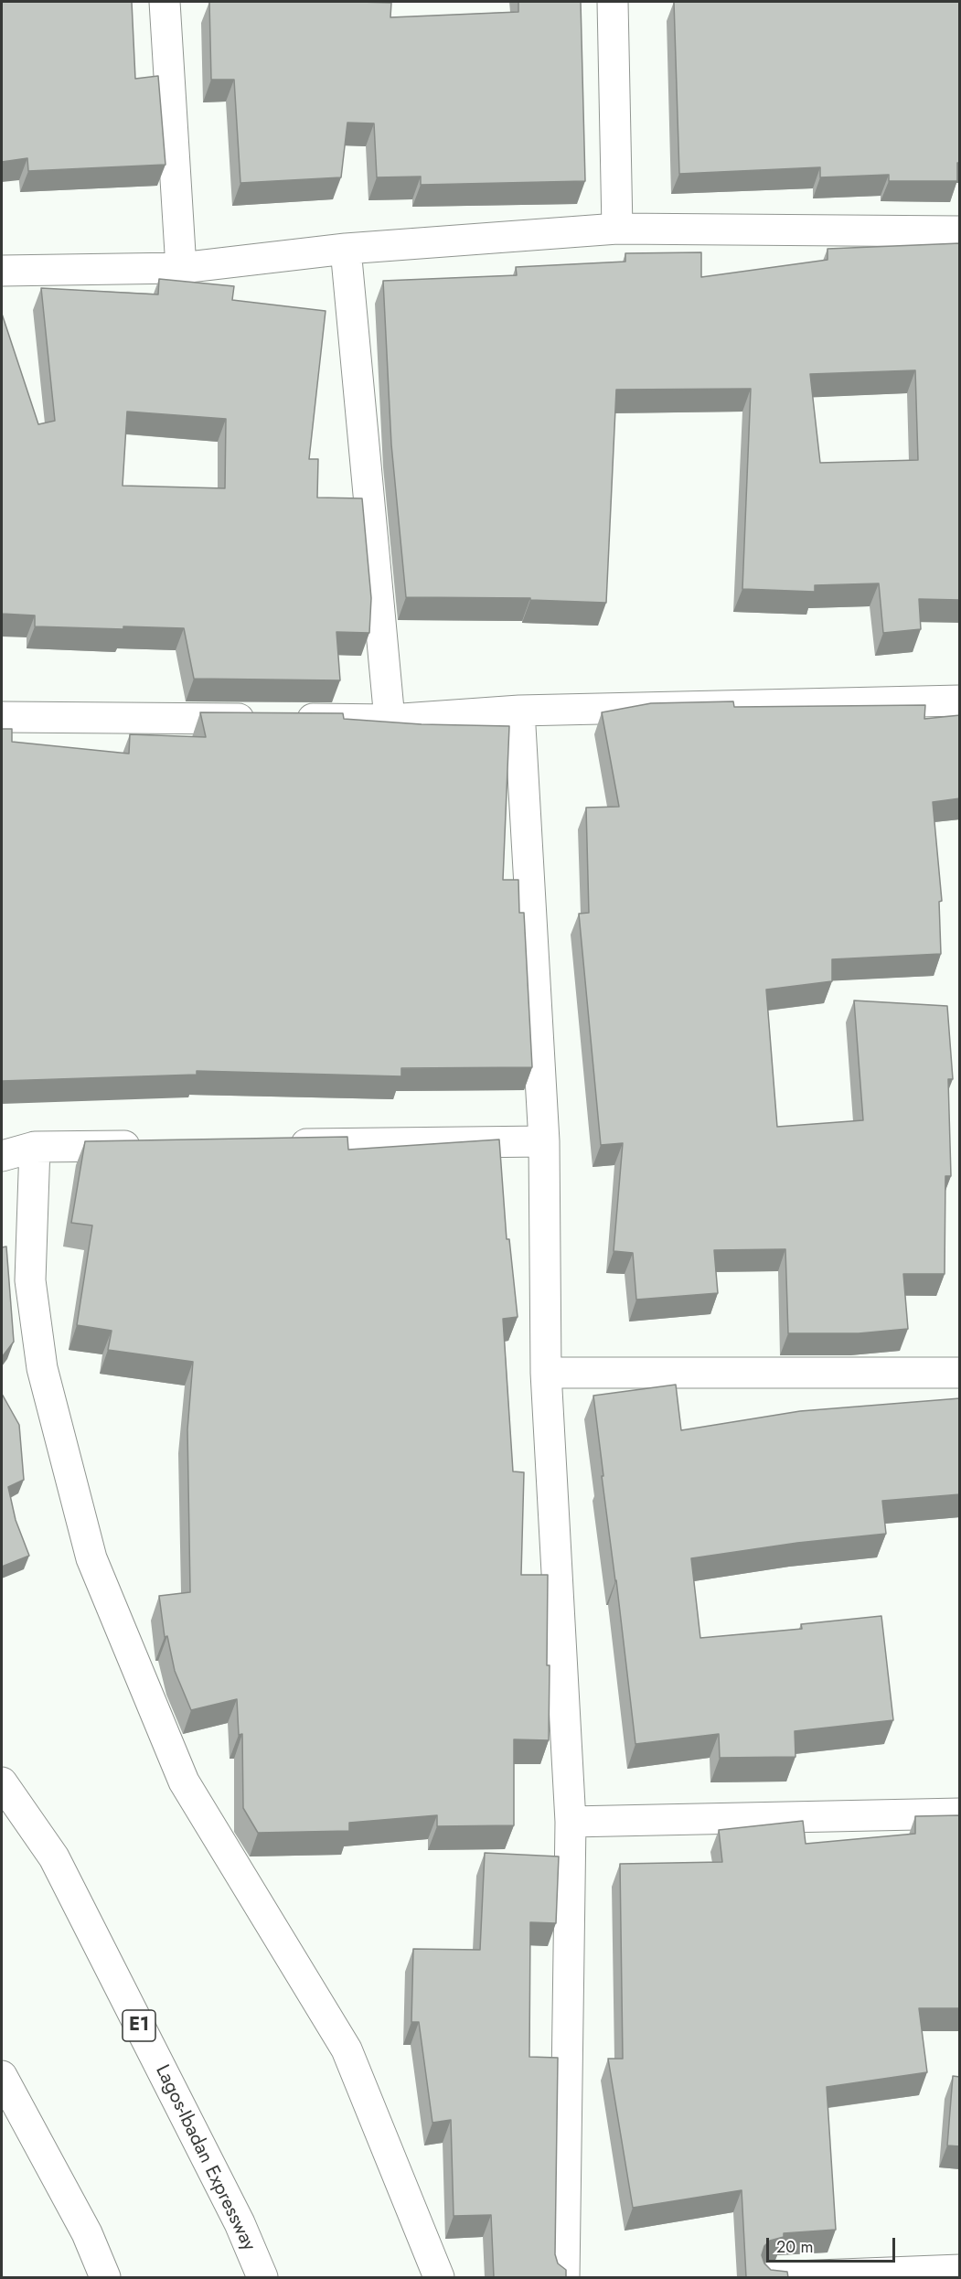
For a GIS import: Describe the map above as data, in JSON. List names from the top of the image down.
{
  "streets": {
    "main road": ["E1", "Lagos-Ibadan Expressway"]
  },
  "scale_bar": "20 m"
}
